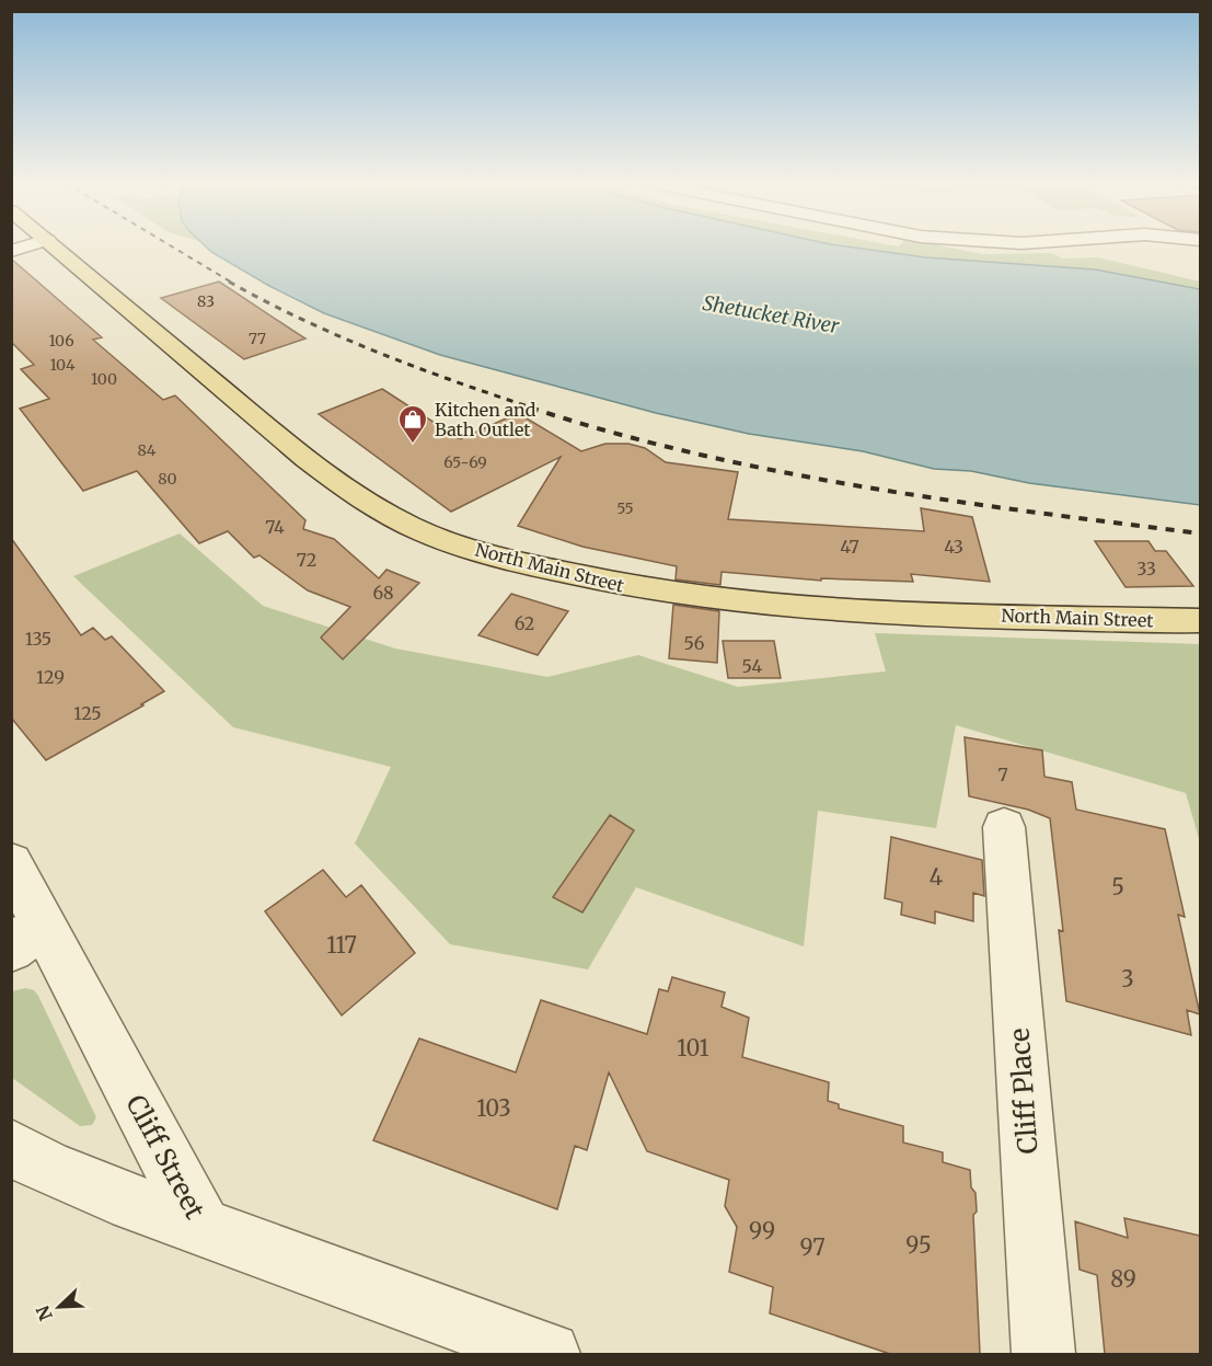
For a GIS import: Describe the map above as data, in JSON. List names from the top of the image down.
{
  "streets": {
    "main road": ["North Main Street"],
    "street": ["Cliff Place", "Cliff Street"]
  },
  "water": ["Shetucket River"],
  "places": {
    "shop": ["Kitchen and Bath Outlet"]
  },
  "house_numbers": [
    "83",
    "77",
    "106",
    "104",
    "100",
    "84",
    "65-69",
    "80",
    "55",
    "74",
    "47",
    "43",
    "72",
    "33",
    "68",
    "62",
    "135",
    "56",
    "54",
    "129",
    "125",
    "7",
    "4",
    "5",
    "117",
    "3",
    "101",
    "103",
    "99",
    "95",
    "97",
    "89"
  ],
  "north": "bottom left"
}
